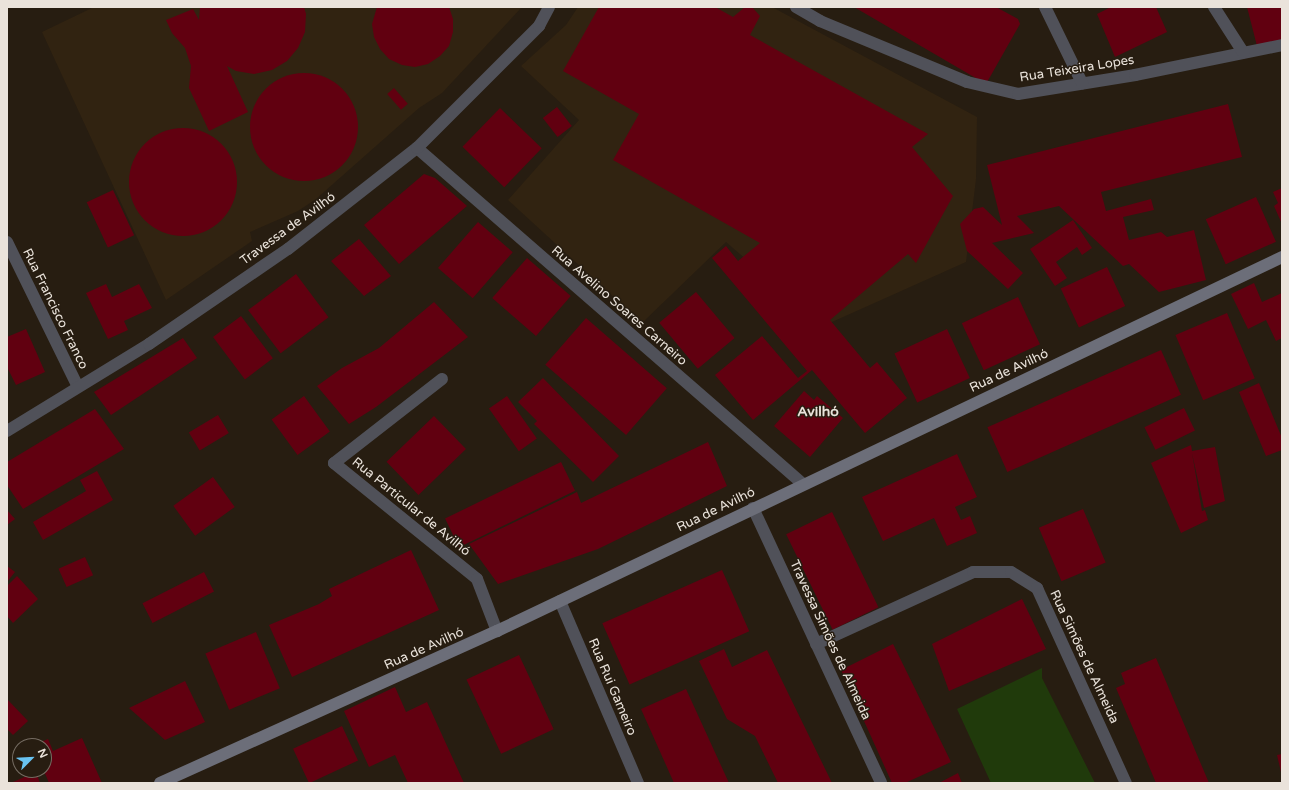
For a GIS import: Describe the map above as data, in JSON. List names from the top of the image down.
{
  "streets": {
    "street": [
      "Rua Teixeira Lopes",
      "Travessa de Avilhó",
      "Rua Avelino Soares Carneiro",
      "Rua Francisco Franco",
      "Rua de Avilhó",
      "Rua Particular de Avilhó",
      "Travessa Simões de Almeida",
      "Rua Simões de Almeida",
      "Rua Rui Gameiro"
    ]
  },
  "crossings": [
    ["Travessa de Avilhó", "Rua Avelino Soares Carneiro"],
    ["Travessa de Avilhó", "Rua Francisco Franco"],
    ["Rua Avelino Soares Carneiro", "Rua de Avilhó"],
    ["Rua de Avilhó", "Rua Particular de Avilhó"],
    ["Rua de Avilhó", "Travessa Simões de Almeida"],
    ["Rua de Avilhó", "Rua Rui Gameiro"],
    ["Travessa Simões de Almeida", "Rua Simões de Almeida"]
  ],
  "districts": ["Avilhó"],
  "north": "top right"
}
